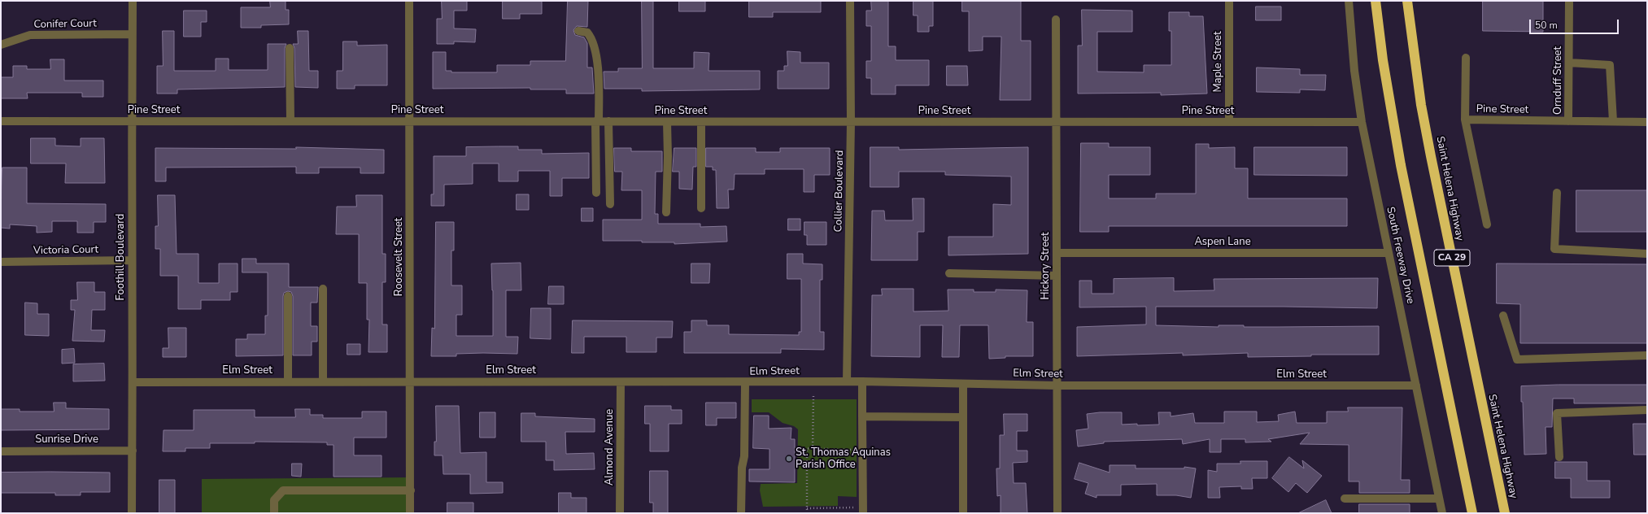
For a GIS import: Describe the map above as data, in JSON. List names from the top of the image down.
{
  "streets": {
    "highway": ["Saint Helena Highway", "CA 29"],
    "street": [
      "Conifer Court",
      "Maple Street",
      "Ornduff Street",
      "Pine Street",
      "Collier Boulevard",
      "Aspen Lane",
      "Victoria Court",
      "South Freeway Drive",
      "Foothill Boulevard",
      "Roosevelt Street",
      "Hickory Street",
      "Elm Street",
      "Sunrise Drive",
      "Almond Avenue"
    ]
  },
  "crossings": [
    ["Conifer Court", "Foothill Boulevard"],
    ["Maple Street", "Pine Street"],
    ["Ornduff Street", "Pine Street"],
    ["Pine Street", "Collier Boulevard"],
    ["Pine Street", "South Freeway Drive"],
    ["Pine Street", "Foothill Boulevard"],
    ["Pine Street", "Roosevelt Street"],
    ["Pine Street", "Hickory Street"],
    ["Collier Boulevard", "Elm Street"],
    ["Aspen Lane", "South Freeway Drive"],
    ["Aspen Lane", "Hickory Street"],
    ["Victoria Court", "Foothill Boulevard"],
    ["South Freeway Drive", "Elm Street"],
    ["Foothill Boulevard", "Elm Street"],
    ["Foothill Boulevard", "Sunrise Drive"],
    ["Roosevelt Street", "Elm Street"],
    ["Hickory Street", "Elm Street"],
    ["Elm Street", "Almond Avenue"]
  ],
  "places": ["St. Thomas Aquinas Parish Office"],
  "scale_bar": "50 m"
}
